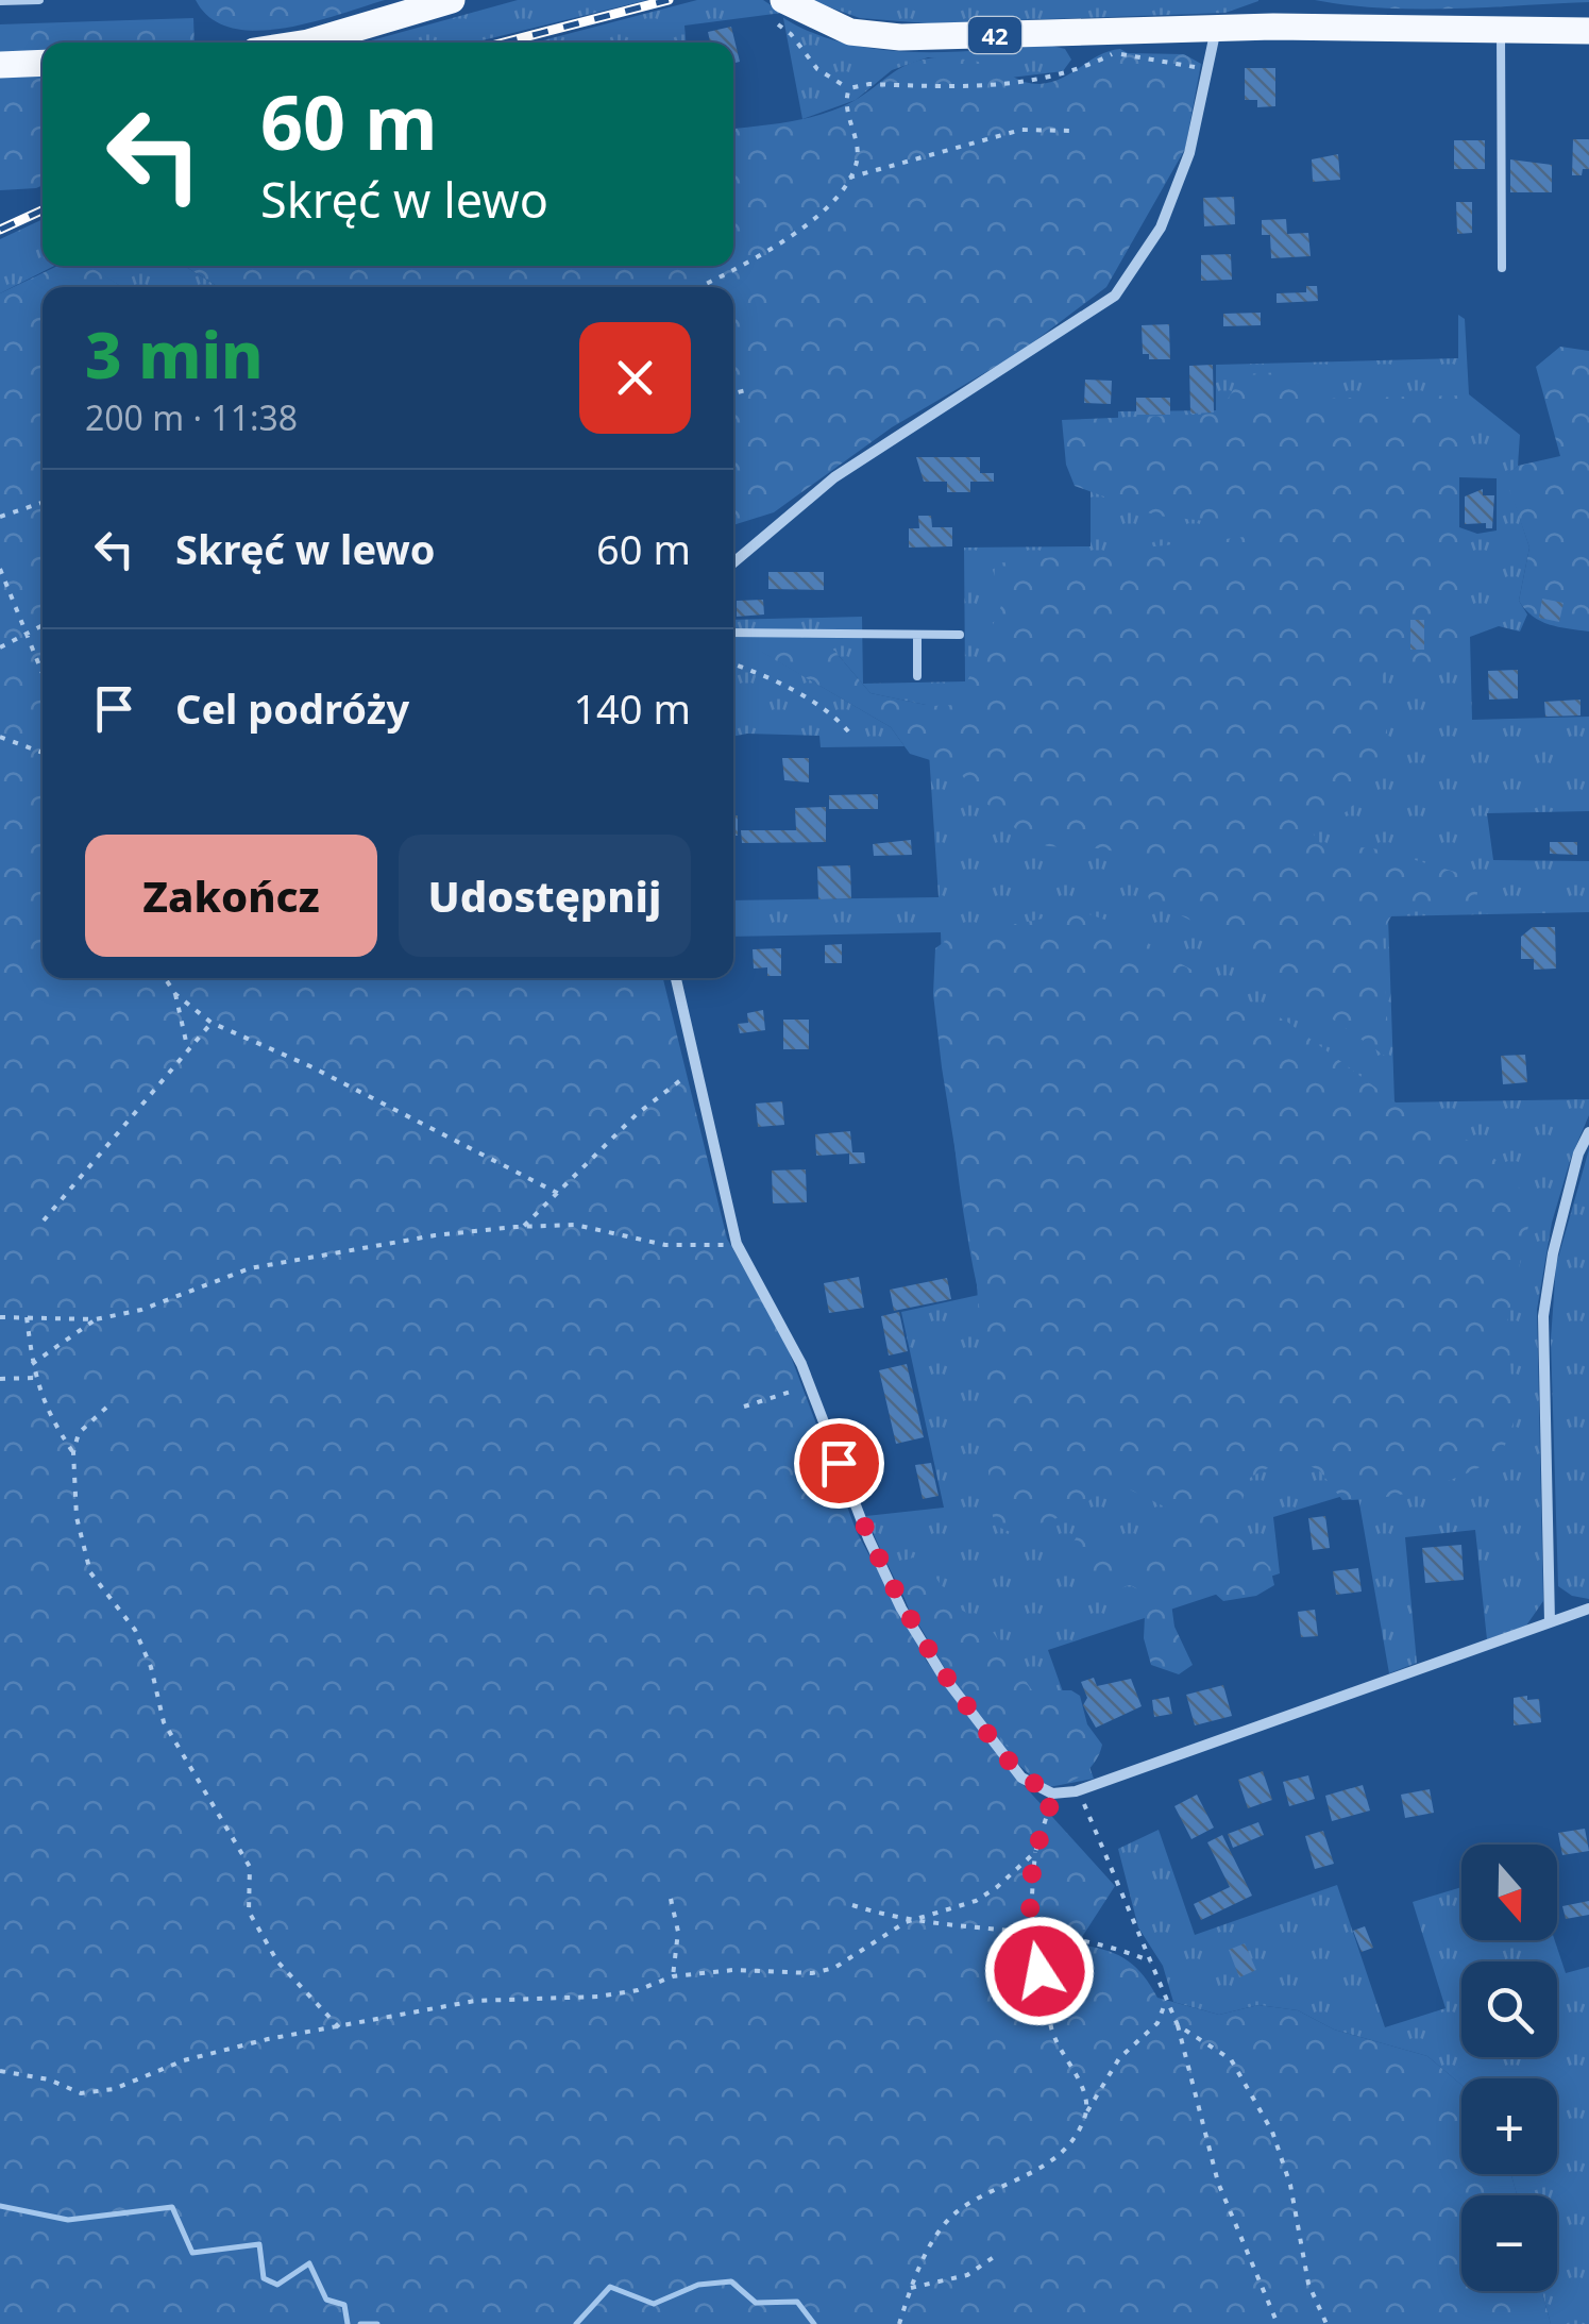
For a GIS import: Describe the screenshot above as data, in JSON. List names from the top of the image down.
{
  "streets": {
    "main road": ["42"]
  },
  "north": "bottom",
  "page": {
    "turn": ["60 m", "Skręć w lewo"],
    "heading": ["3 min", "200 m · 11:38"],
    "list": [
      {
        "name": "Skręć w lewo",
        "value": "60 m"
      },
      {
        "name": "Cel podróży",
        "value": "140 m"
      }
    ],
    "buttons": ["Zakończ", "Udostępnij"],
    "map_buttons": ["+", "−"]
  }
}
